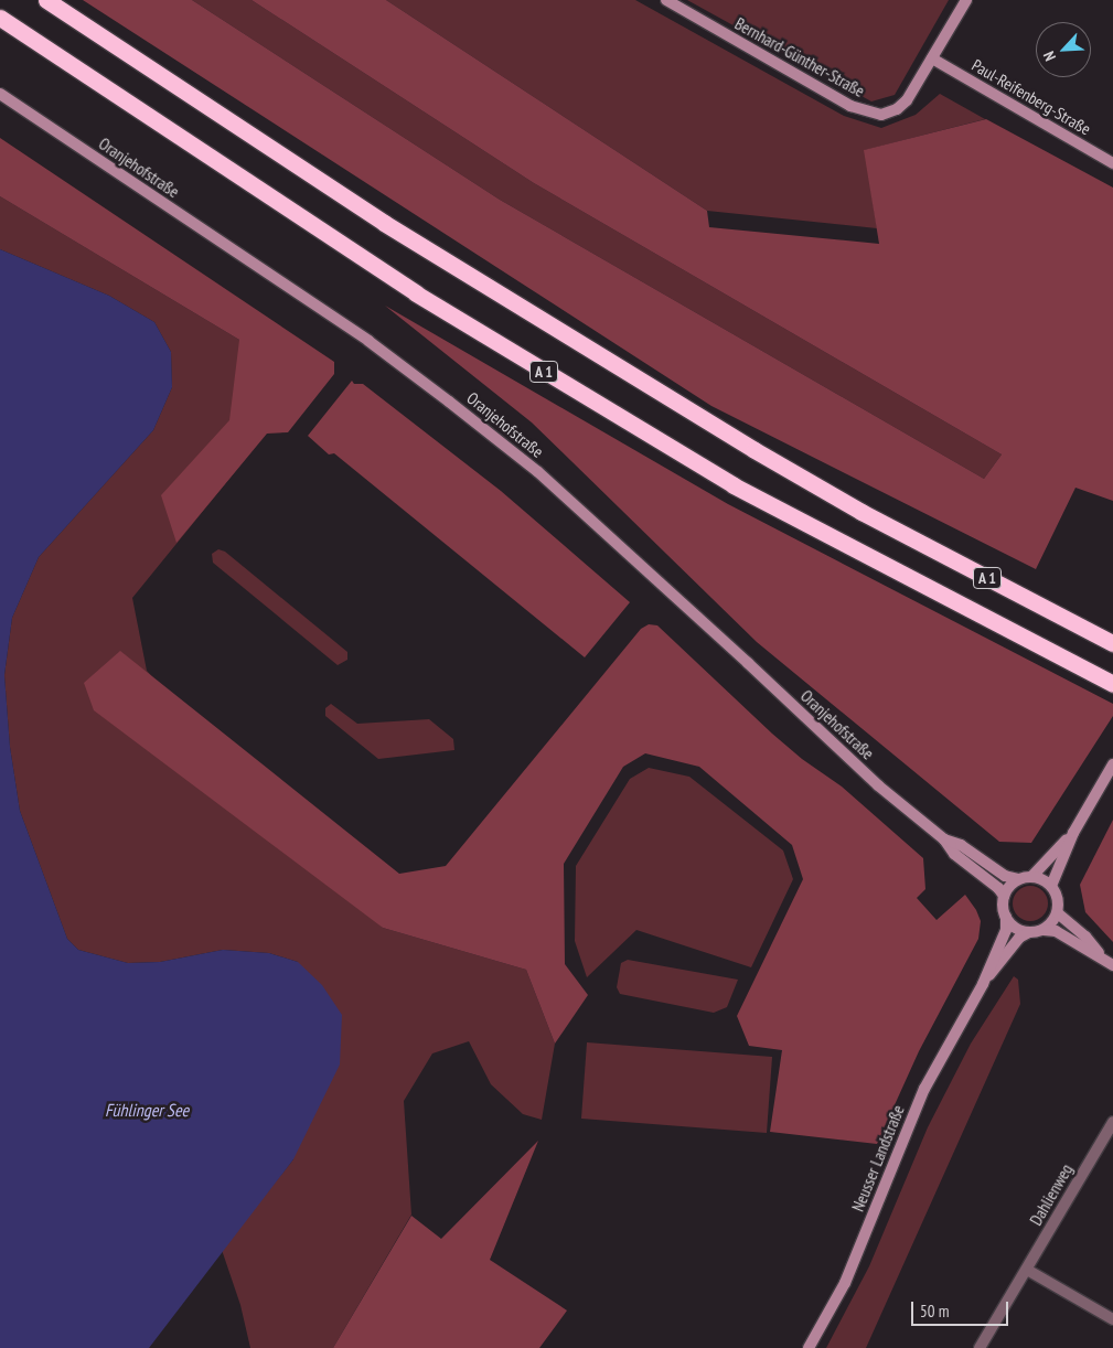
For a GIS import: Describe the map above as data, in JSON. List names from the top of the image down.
{
  "streets": {
    "highway": ["A 1"],
    "street": [
      "Bernhard-Günther-Straße",
      "Paul-Reifenberg-Straße",
      "Oranjehofstraße",
      "Neusser Landstraße",
      "Dahlienweg"
    ]
  },
  "crossings": [
    ["Bernhard-Günther-Straße", "Paul-Reifenberg-Straße"],
    ["Oranjehofstraße", "Neusser Landstraße"]
  ],
  "water": ["Fühlinger See"],
  "scale_bar": "50 m",
  "north": "bottom left"
}
